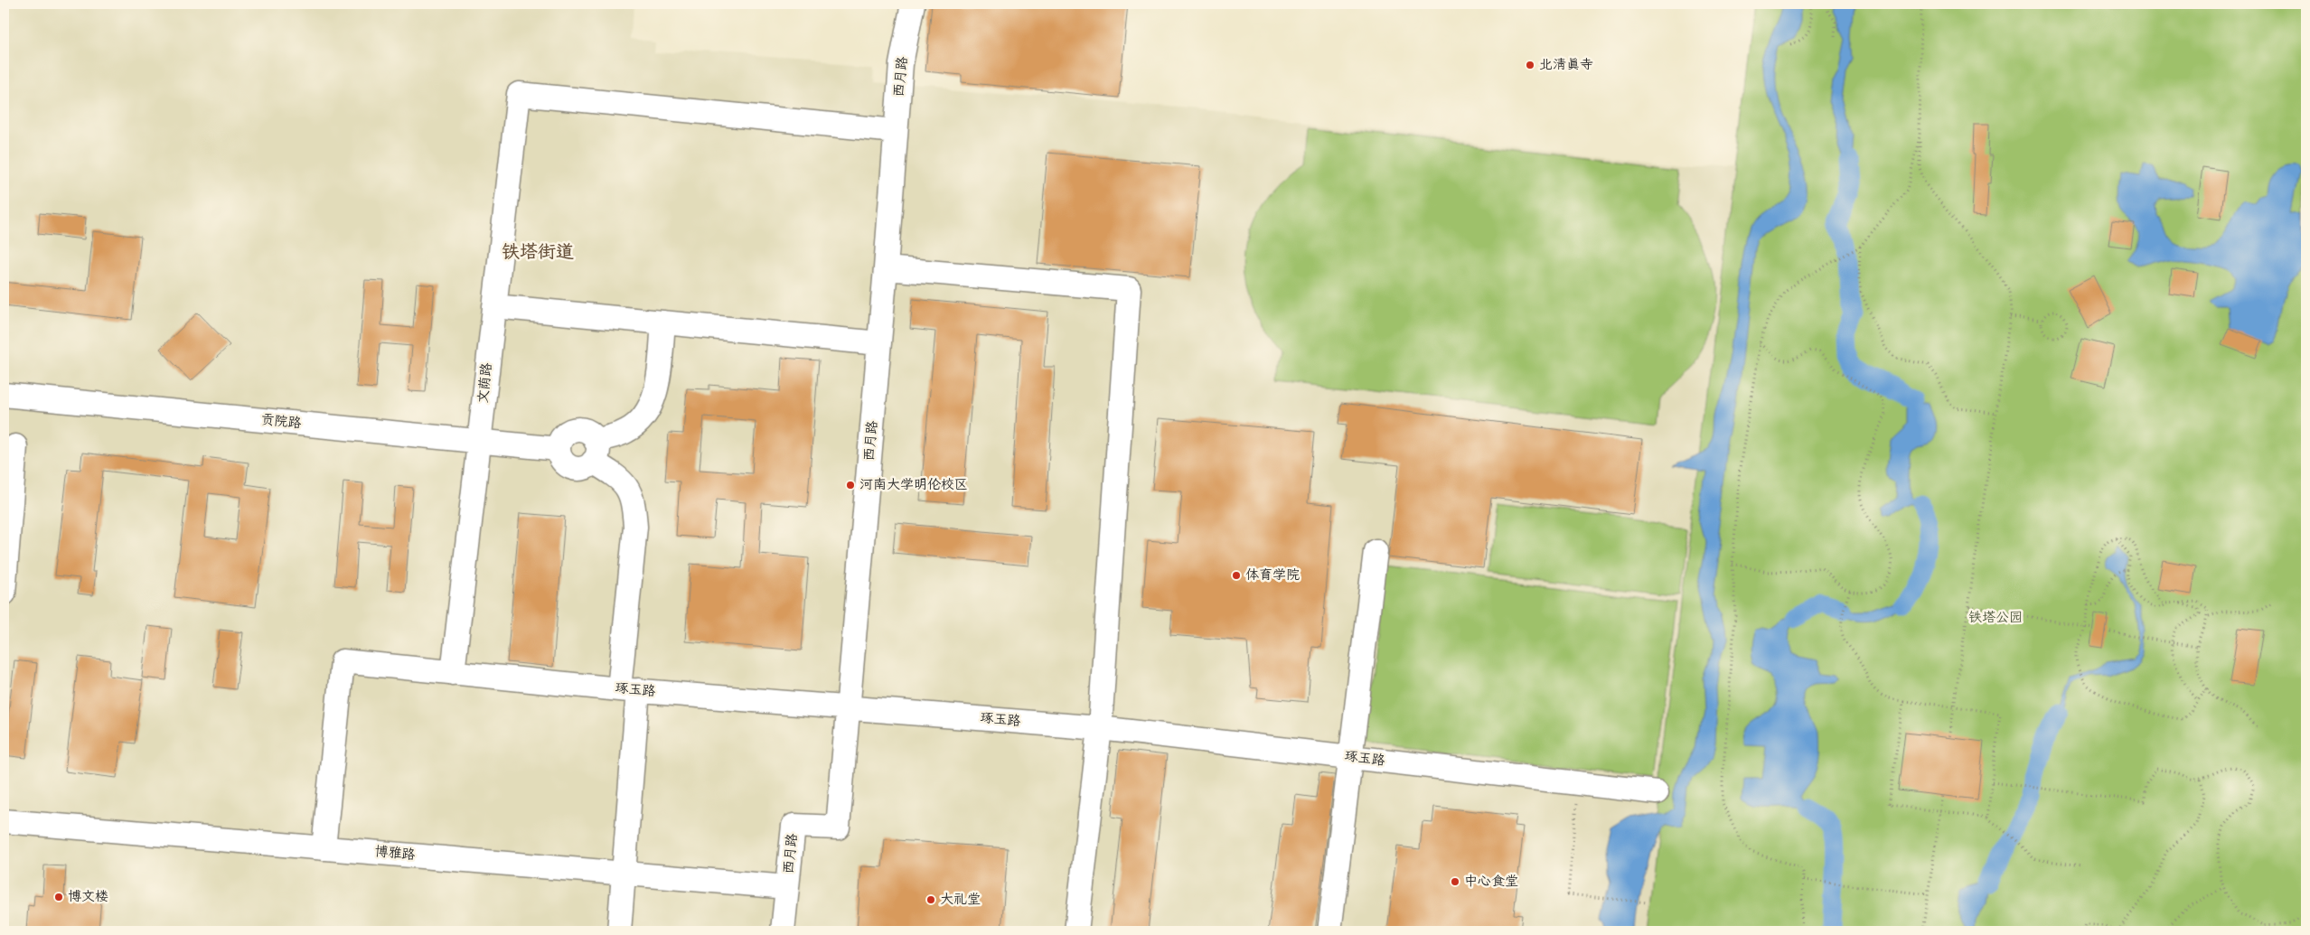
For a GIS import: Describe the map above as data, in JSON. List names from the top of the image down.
{
  "streets": {
    "street": [
      "西月路",
      "文荫路",
      "贡院路",
      "琢玉路",
      "博雅路"
    ]
  },
  "crossings": [
    ["西月路", "文荫路"],
    ["西月路", "琢玉路"],
    ["西月路", "博雅路"],
    ["文荫路", "贡院路"],
    ["文荫路", "琢玉路"],
    ["琢玉路", "博雅路"]
  ],
  "districts": ["铁塔街道"],
  "parks": ["铁塔公园"],
  "places": [
    "北清真寺",
    "河南大学明伦校区",
    "体育学院",
    "中心食堂",
    "博文楼",
    "大礼堂"
  ]
}
